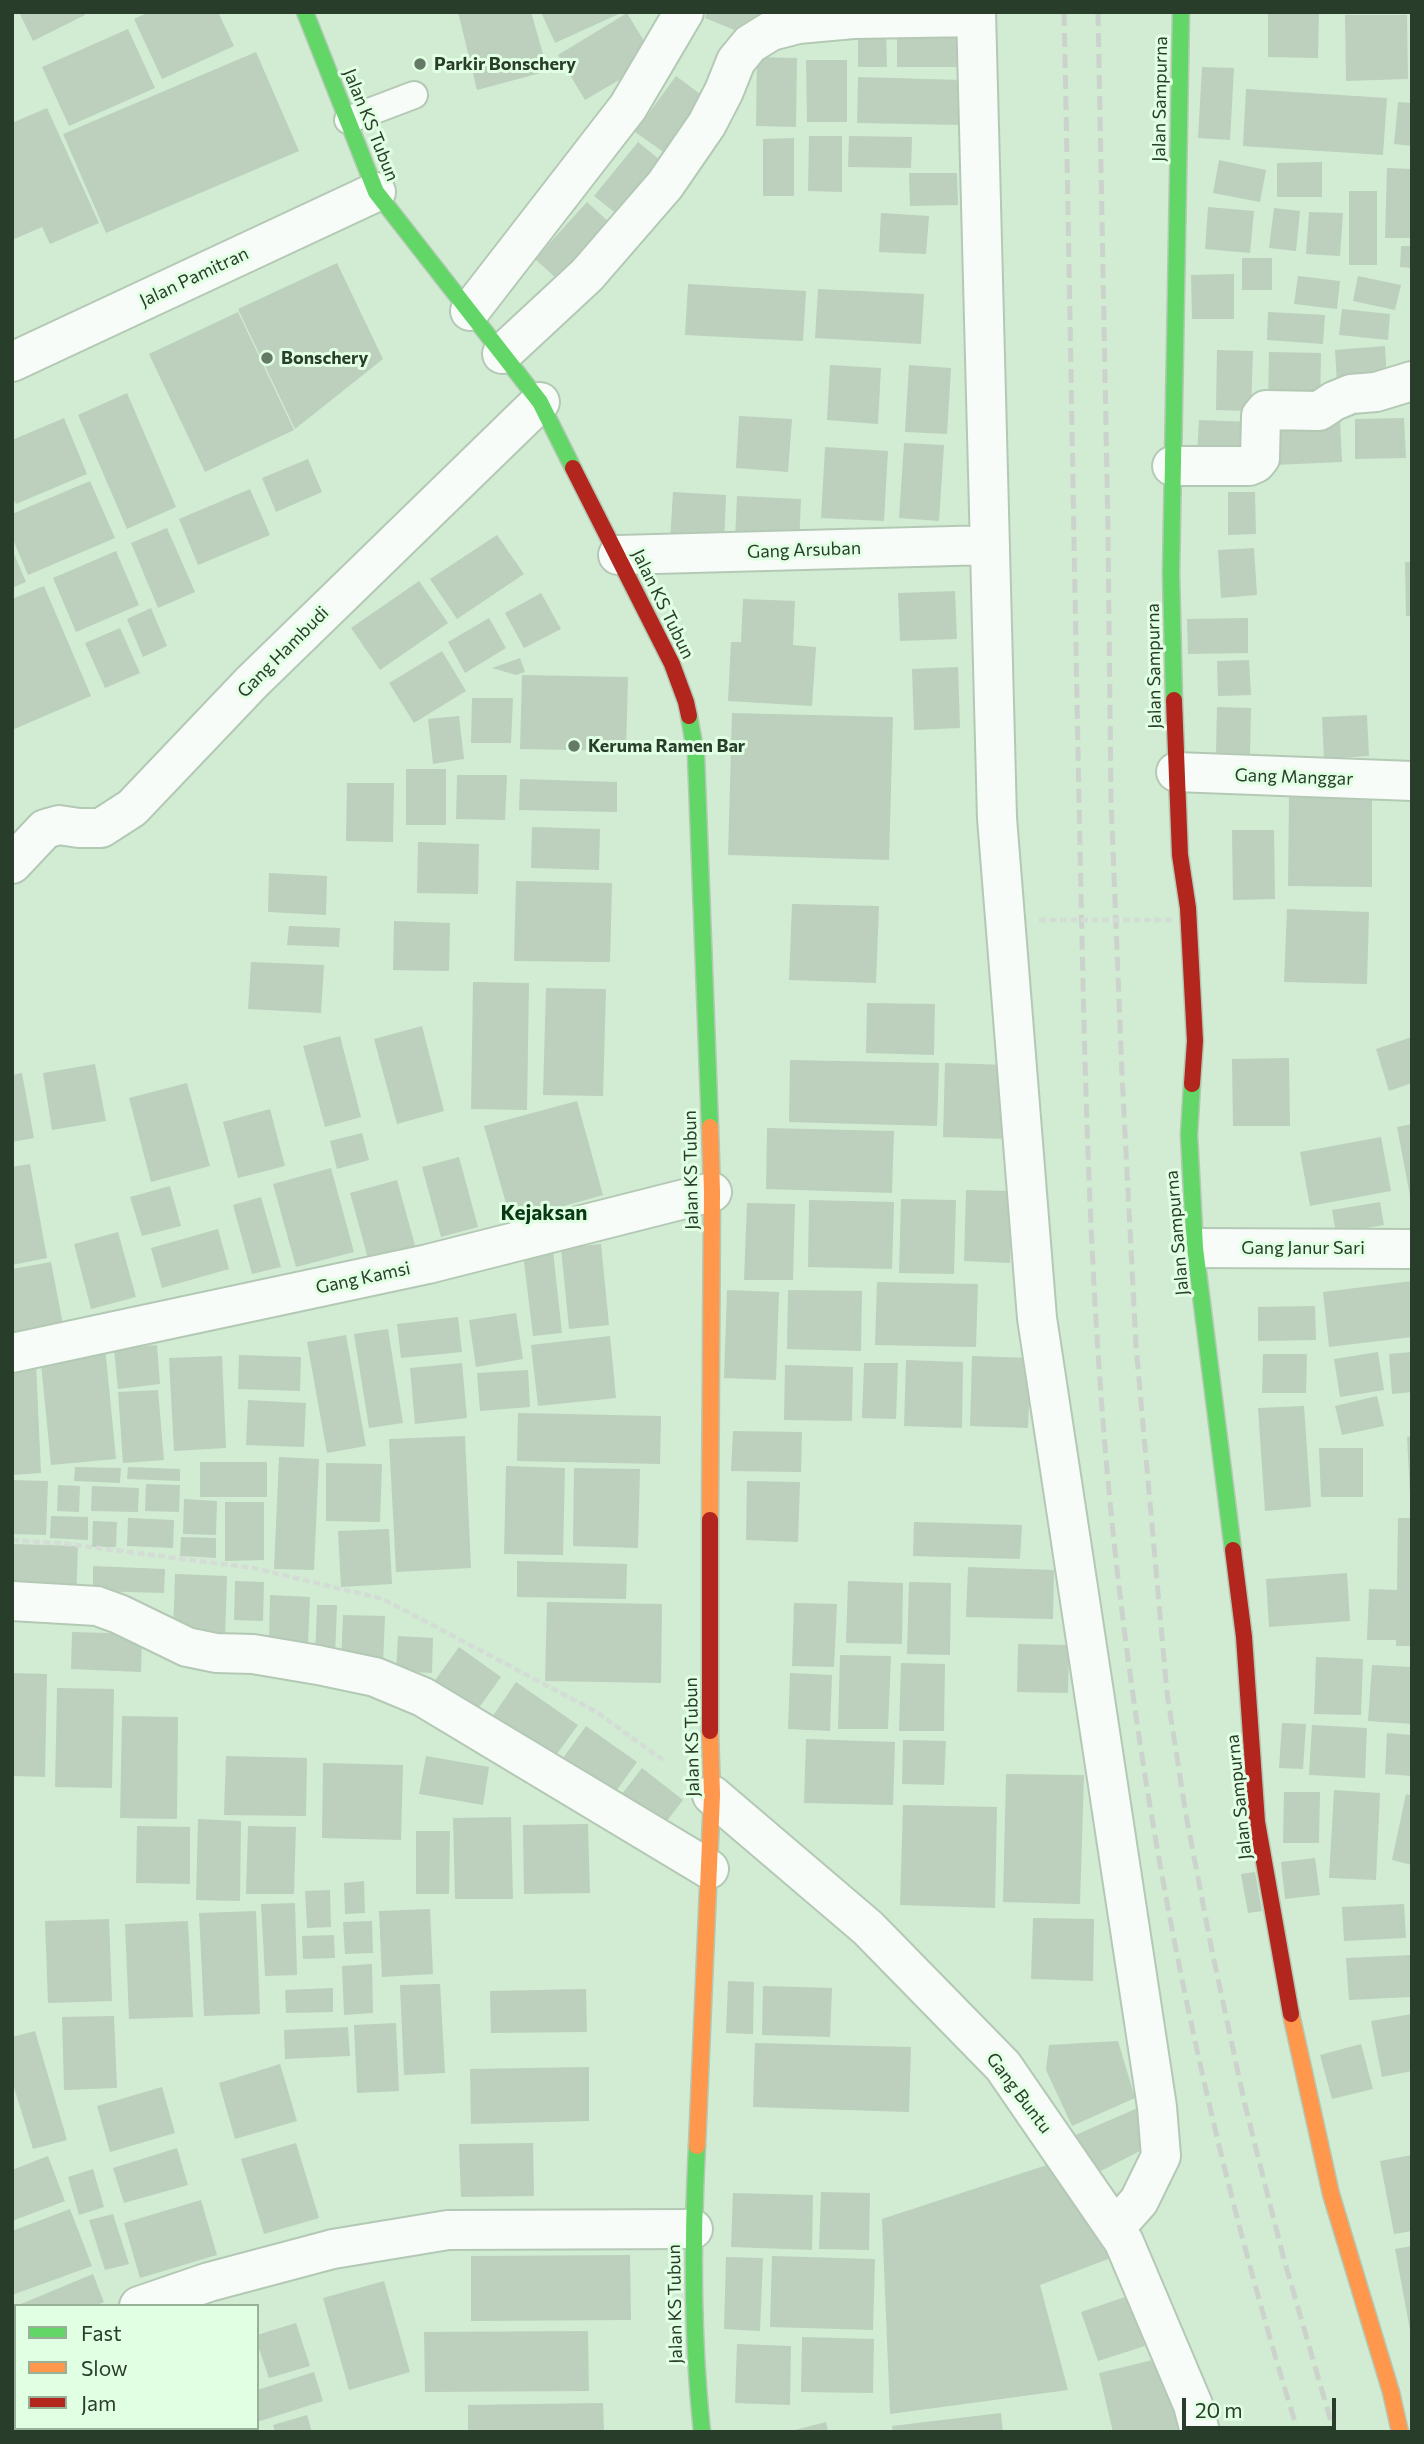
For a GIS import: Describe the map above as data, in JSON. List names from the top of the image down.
{
  "streets": {
    "street": [
      "Jalan Sampurna",
      "Jalan KS Tubun",
      "Jalan Pamitran",
      "Gang Arsuban",
      "Gang Hambudi",
      "Gang Manggar",
      "Gang Janur Sari",
      "Gang Kamsi",
      "Gang Buntu"
    ]
  },
  "crossings": [
    ["Jalan Sampurna", "Gang Manggar"],
    ["Jalan Sampurna", "Gang Janur Sari"],
    ["Jalan KS Tubun", "Jalan Pamitran"],
    ["Jalan KS Tubun", "Gang Arsuban"],
    ["Jalan KS Tubun", "Gang Hambudi"],
    ["Jalan KS Tubun", "Gang Kamsi"],
    ["Jalan KS Tubun", "Gang Buntu"]
  ],
  "districts": ["Kejaksan"],
  "places": ["Parkir Bonschery", "Bonschery", "Keruma Ramen Bar"],
  "legend": ["Fast", "Slow", "Jam"],
  "scale_bar": "20 m"
}
